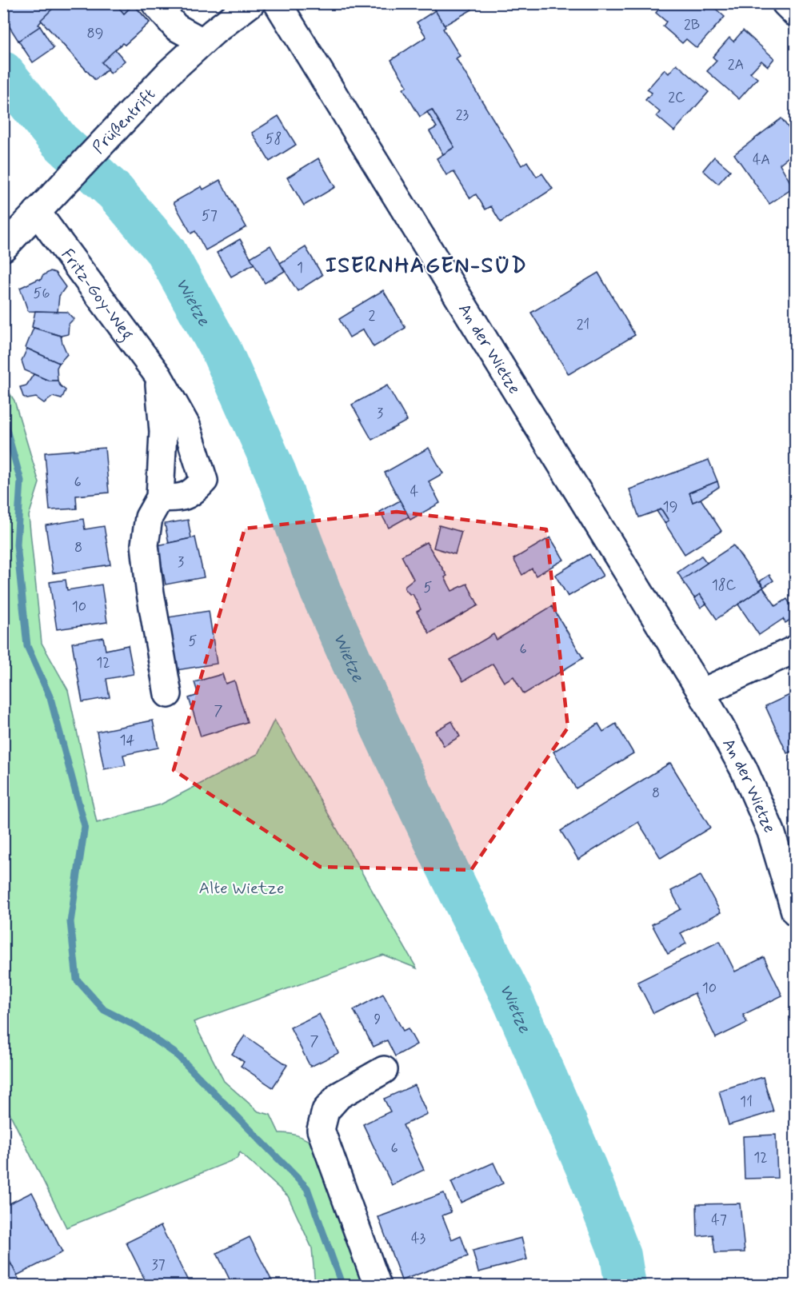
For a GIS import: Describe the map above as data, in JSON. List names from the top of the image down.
{
  "streets": {
    "street": ["Prüßentrift", "Fritz-Goy-Weg", "An der Wietze"]
  },
  "crossings": [
    ["Prüßentrift", "Fritz-Goy-Weg"]
  ],
  "districts": ["ISERNHAGEN-SÜD"],
  "water": ["Wietze"],
  "parks": ["Alte Wietze"],
  "house_numbers": [
    "2B",
    "89",
    "2A",
    "2C",
    "23",
    "58",
    "4A",
    "57",
    "1",
    "56",
    "2",
    "21",
    "3",
    "6",
    "4",
    "19",
    "8",
    "3",
    "18C",
    "5",
    "10",
    "5",
    "6",
    "12",
    "7",
    "14",
    "8",
    "10",
    "9",
    "7",
    "11",
    "6",
    "12",
    "47",
    "43",
    "37"
  ]
}
